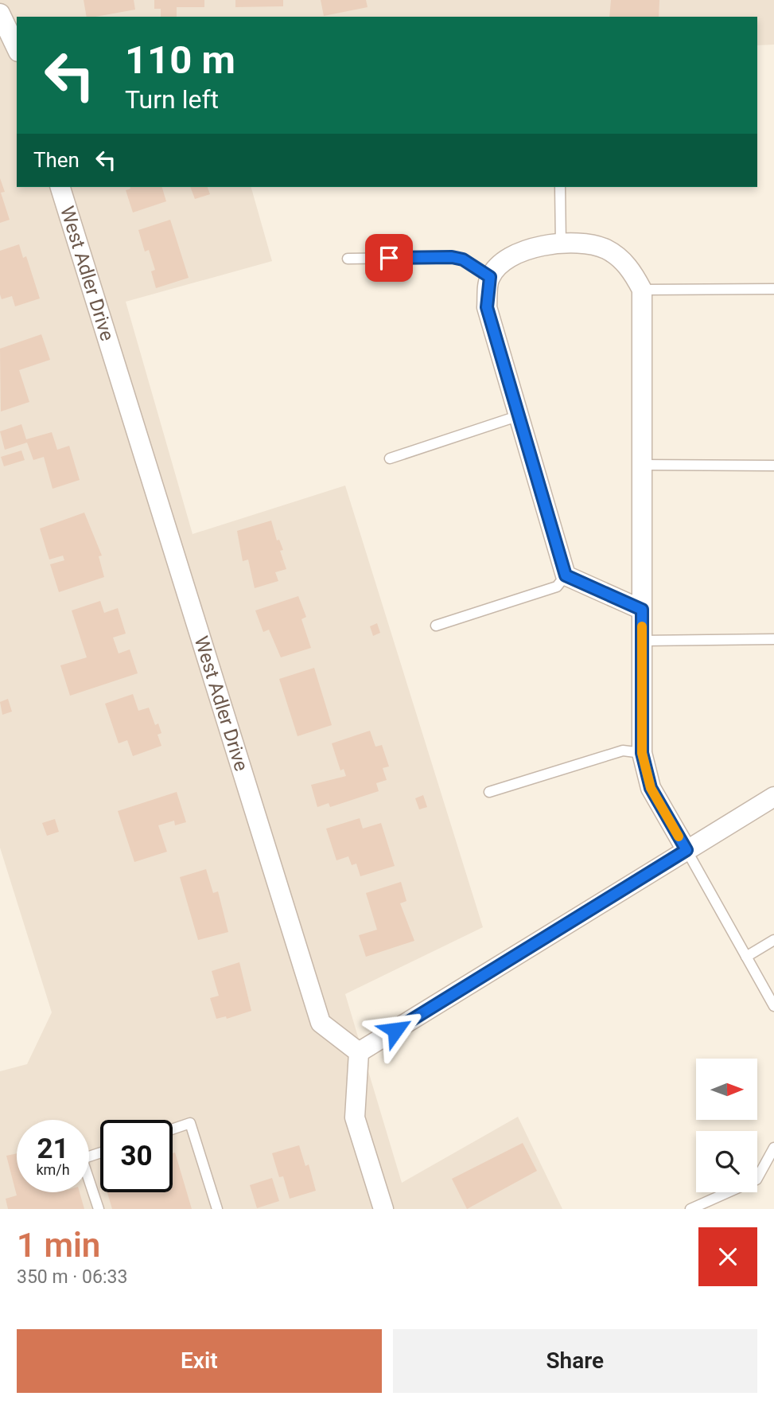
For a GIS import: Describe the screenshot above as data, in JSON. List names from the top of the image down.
{
  "streets": {
    "street": ["West Adler Drive"]
  },
  "north": "right",
  "page": {
    "turn": ["110 m", "Turn left"],
    "then": "Then",
    "speed": "21 km/h",
    "limit": "30",
    "heading": ["1 min", "350 m · 06:33"],
    "buttons": ["Exit", "Share"]
  }
}
